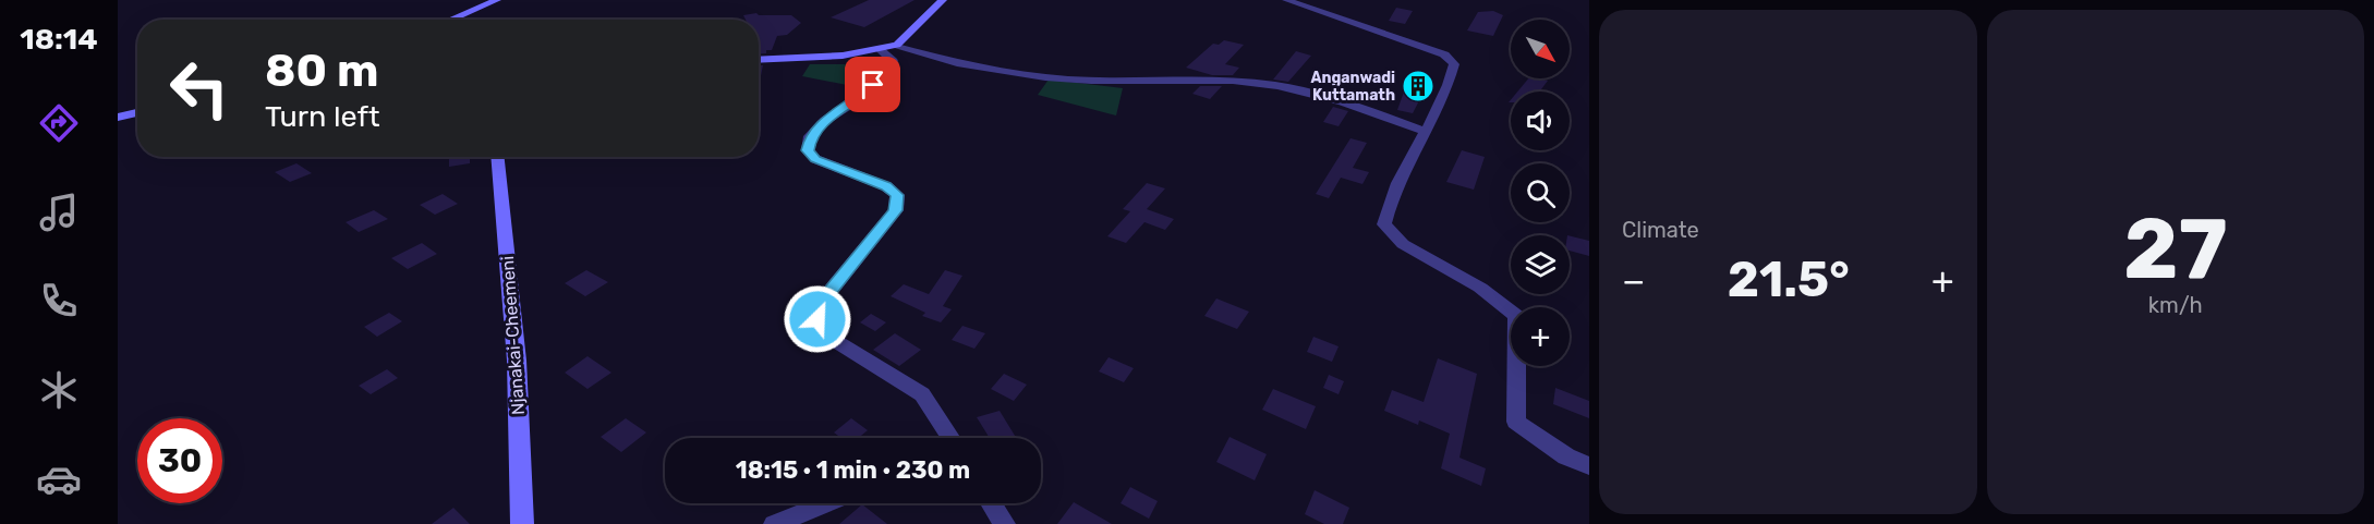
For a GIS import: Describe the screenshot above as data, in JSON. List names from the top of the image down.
{
  "streets": {
    "main road": ["Njanakai-Cheemeni"]
  },
  "places": {
    "building": ["Anganwadi Kuttamath"]
  },
  "north": "bottom right",
  "page": {
    "tabs": "18:14",
    "tile": [
      "Climate",
      ["27", "km/h"]
    ],
    "map_buttons": "+",
    "turn": ["80 m", "Turn left"],
    "heat": ["−", "21.5°", "+"],
    "limit": "30",
    "trip": "18:15 · 1 min · 230 m"
  }
}
